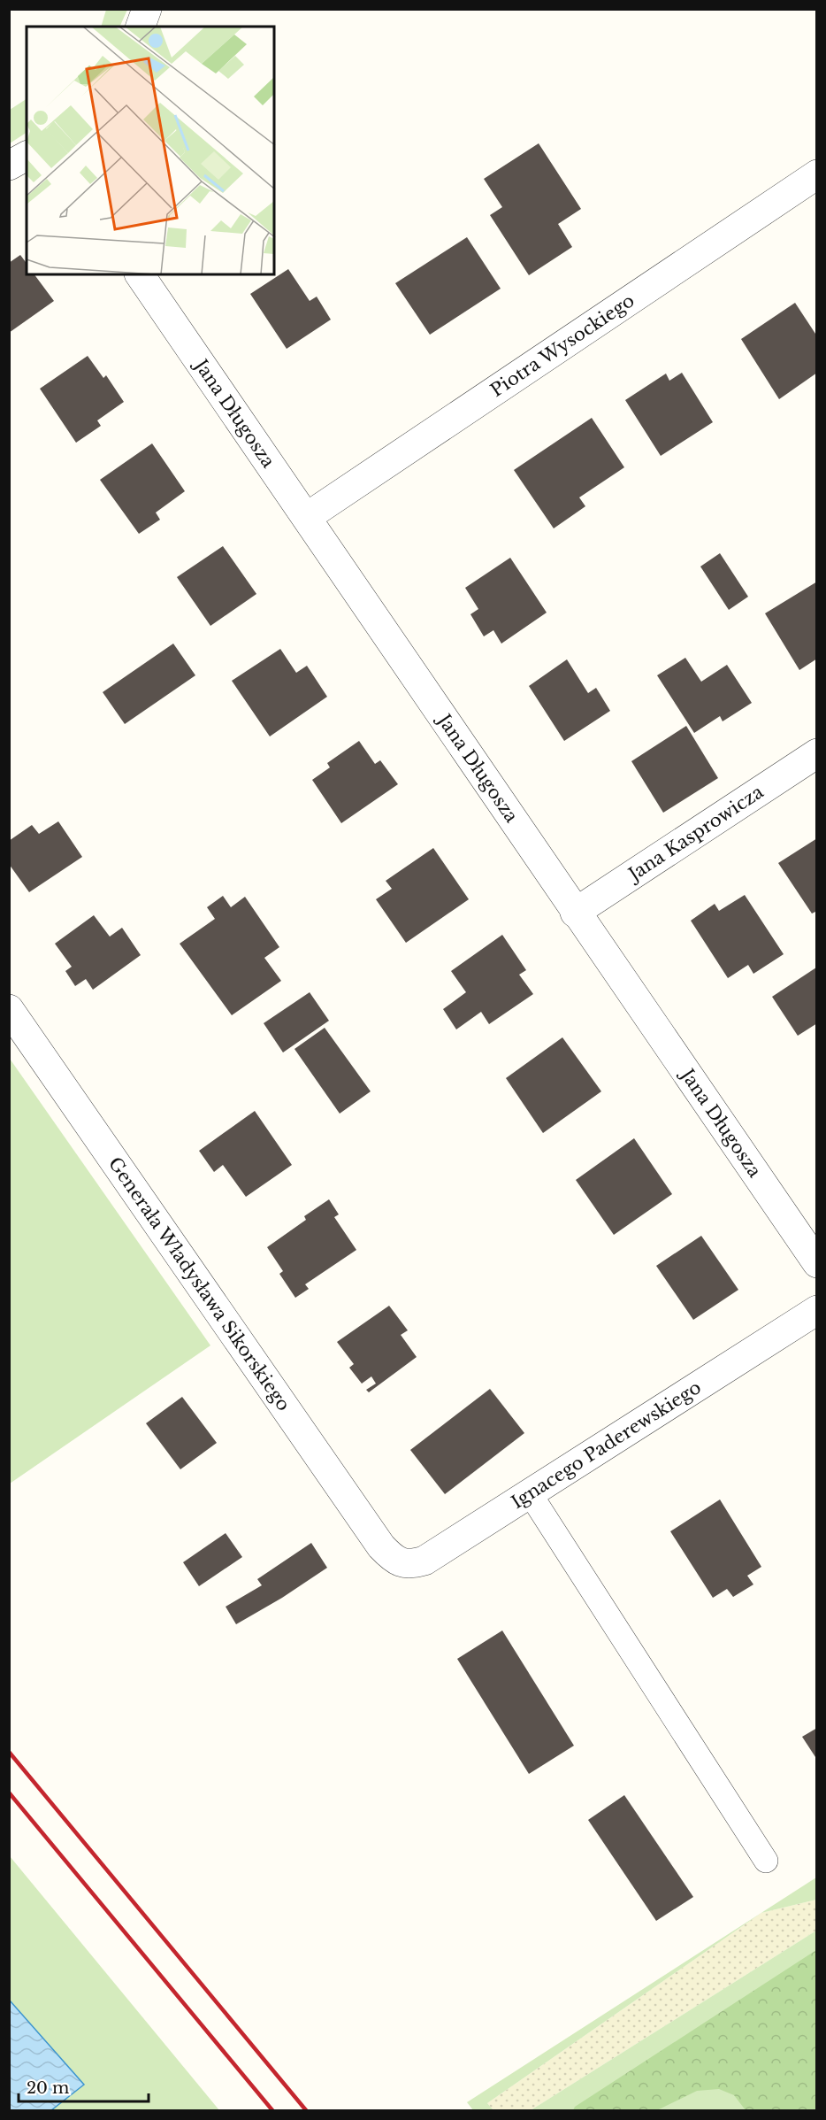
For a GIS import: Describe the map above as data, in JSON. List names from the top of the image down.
{
  "streets": {
    "street": [
      "Piotra Wysockiego",
      "Jana Długosza",
      "Jana Kasprowicza",
      "Generała Władysława Sikorskiego",
      "Ignacego Paderewskiego"
    ]
  },
  "crossings": [
    ["Piotra Wysockiego", "Jana Długosza"],
    ["Jana Długosza", "Jana Kasprowicza"],
    ["Generała Władysława Sikorskiego", "Ignacego Paderewskiego"]
  ],
  "scale_bar": "20 m"
}
